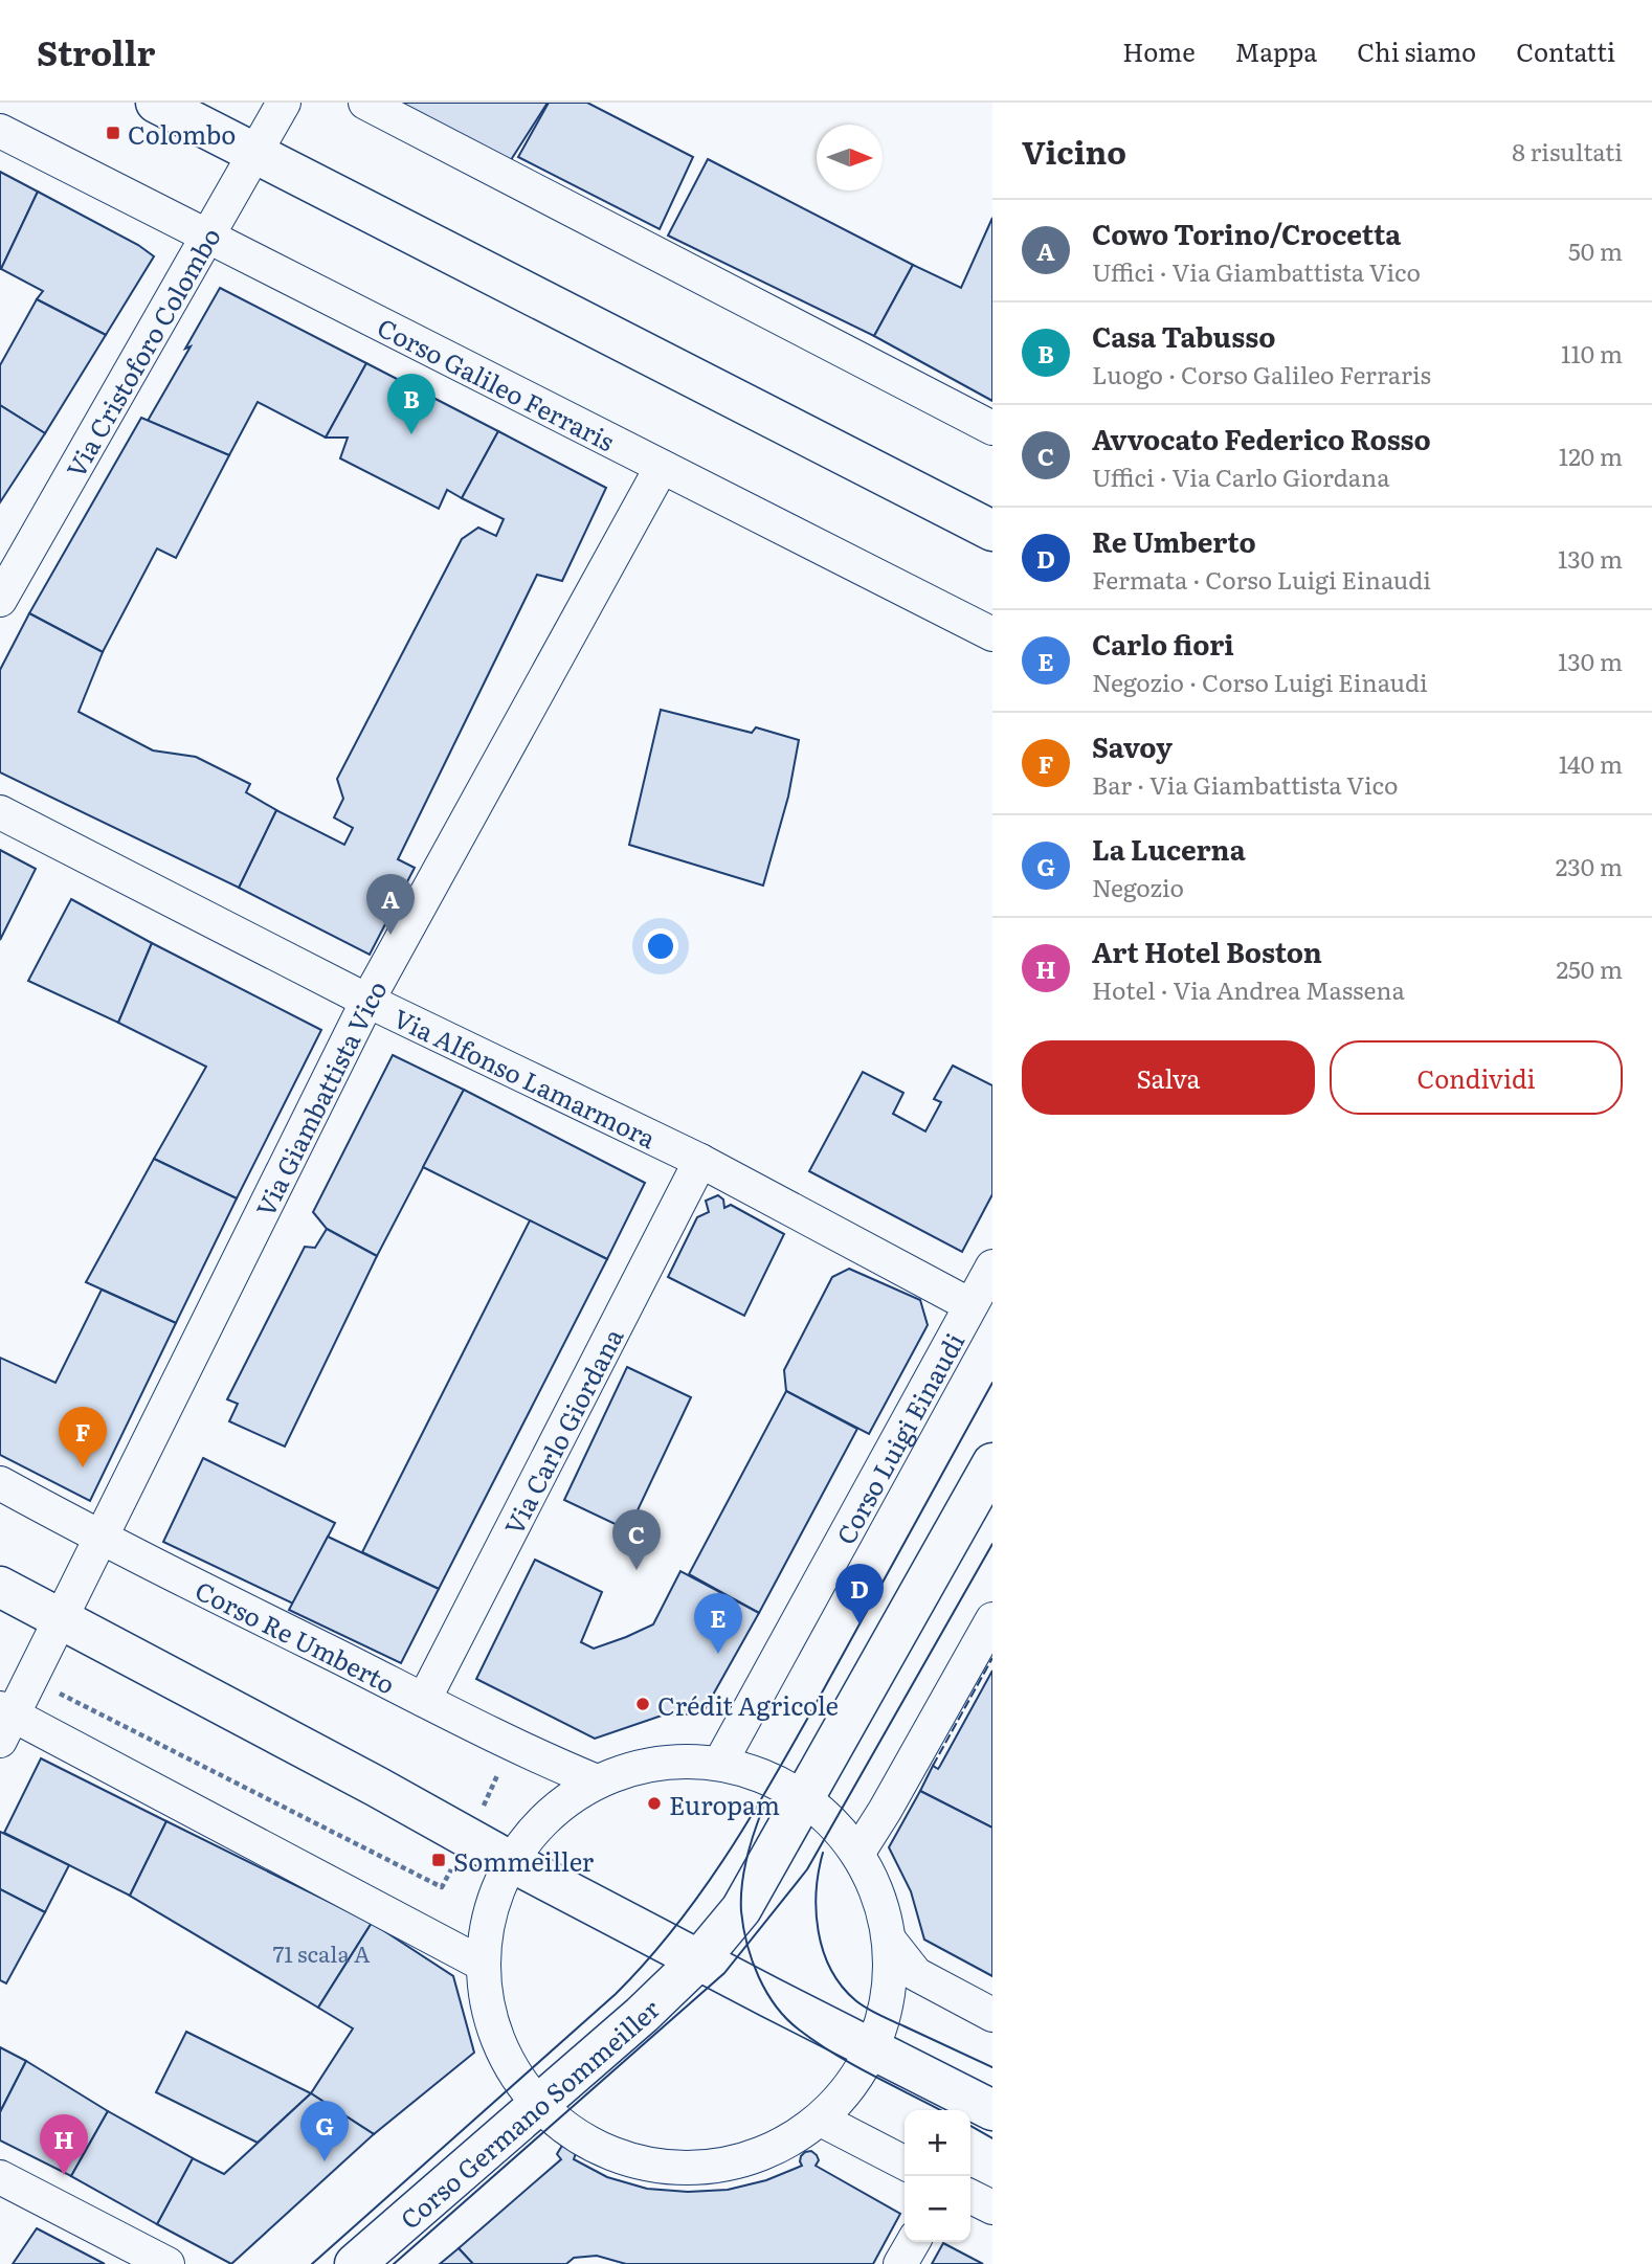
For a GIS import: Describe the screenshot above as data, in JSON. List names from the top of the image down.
{
  "streets": {
    "main road": ["Corso Germano Sommeiller"],
    "street": [
      "Via Cristoforo Colombo",
      "Corso Galileo Ferraris",
      "Via Alfonso Lamarmora",
      "Via Giambattista Vico",
      "Via Carlo Giordana",
      "Corso Luigi Einaudi",
      "Corso Re Umberto"
    ]
  },
  "crossings": [
    ["Via Cristoforo Colombo", "Corso Galileo Ferraris"],
    ["Corso Galileo Ferraris", "Via Giambattista Vico"],
    ["Via Alfonso Lamarmora", "Via Giambattista Vico"],
    ["Via Alfonso Lamarmora", "Via Carlo Giordana"],
    ["Via Alfonso Lamarmora", "Corso Luigi Einaudi"],
    ["Via Giambattista Vico", "Corso Re Umberto"],
    ["Via Carlo Giordana", "Corso Re Umberto"]
  ],
  "places": {
    "transit": ["Colombo", "Sommeiller"],
    "other": ["Crédit Agricole", "Europam"]
  },
  "house_numbers": ["71 scala A"],
  "north": "right",
  "page": {
    "header": "Strollr",
    "nav": [
      "Home",
      "Mappa",
      "Chi siamo",
      "Contatti"
    ],
    "heading": ["Vicino", "8 risultati"],
    "list": [
      {
        "mark": "A",
        "name": "Cowo Torino/Crocetta",
        "note": "Uffici · Via Giambattista Vico",
        "value": "50 m"
      },
      {
        "mark": "B",
        "name": "Casa Tabusso",
        "note": "Luogo · Corso Galileo Ferraris",
        "value": "110 m"
      },
      {
        "mark": "C",
        "name": "Avvocato Federico Rosso",
        "note": "Uffici · Via Carlo Giordana",
        "value": "120 m"
      },
      {
        "mark": "D",
        "name": "Re Umberto",
        "note": "Fermata · Corso Luigi Einaudi",
        "value": "130 m"
      },
      {
        "mark": "E",
        "name": "Carlo fiori",
        "note": "Negozio · Corso Luigi Einaudi",
        "value": "130 m"
      },
      {
        "mark": "F",
        "name": "Savoy",
        "note": "Bar · Via Giambattista Vico",
        "value": "140 m"
      },
      {
        "mark": "G",
        "name": "La Lucerna",
        "note": "Negozio",
        "value": "230 m"
      },
      {
        "mark": "H",
        "name": "Art Hotel Boston",
        "note": "Hotel · Via Andrea Massena",
        "value": "250 m"
      }
    ],
    "pins": [
      "B",
      "A",
      "F",
      "C",
      "D",
      "E",
      "G",
      "H"
    ],
    "buttons": ["Salva", "Condividi"],
    "map_buttons": ["+", "−"]
  }
}
